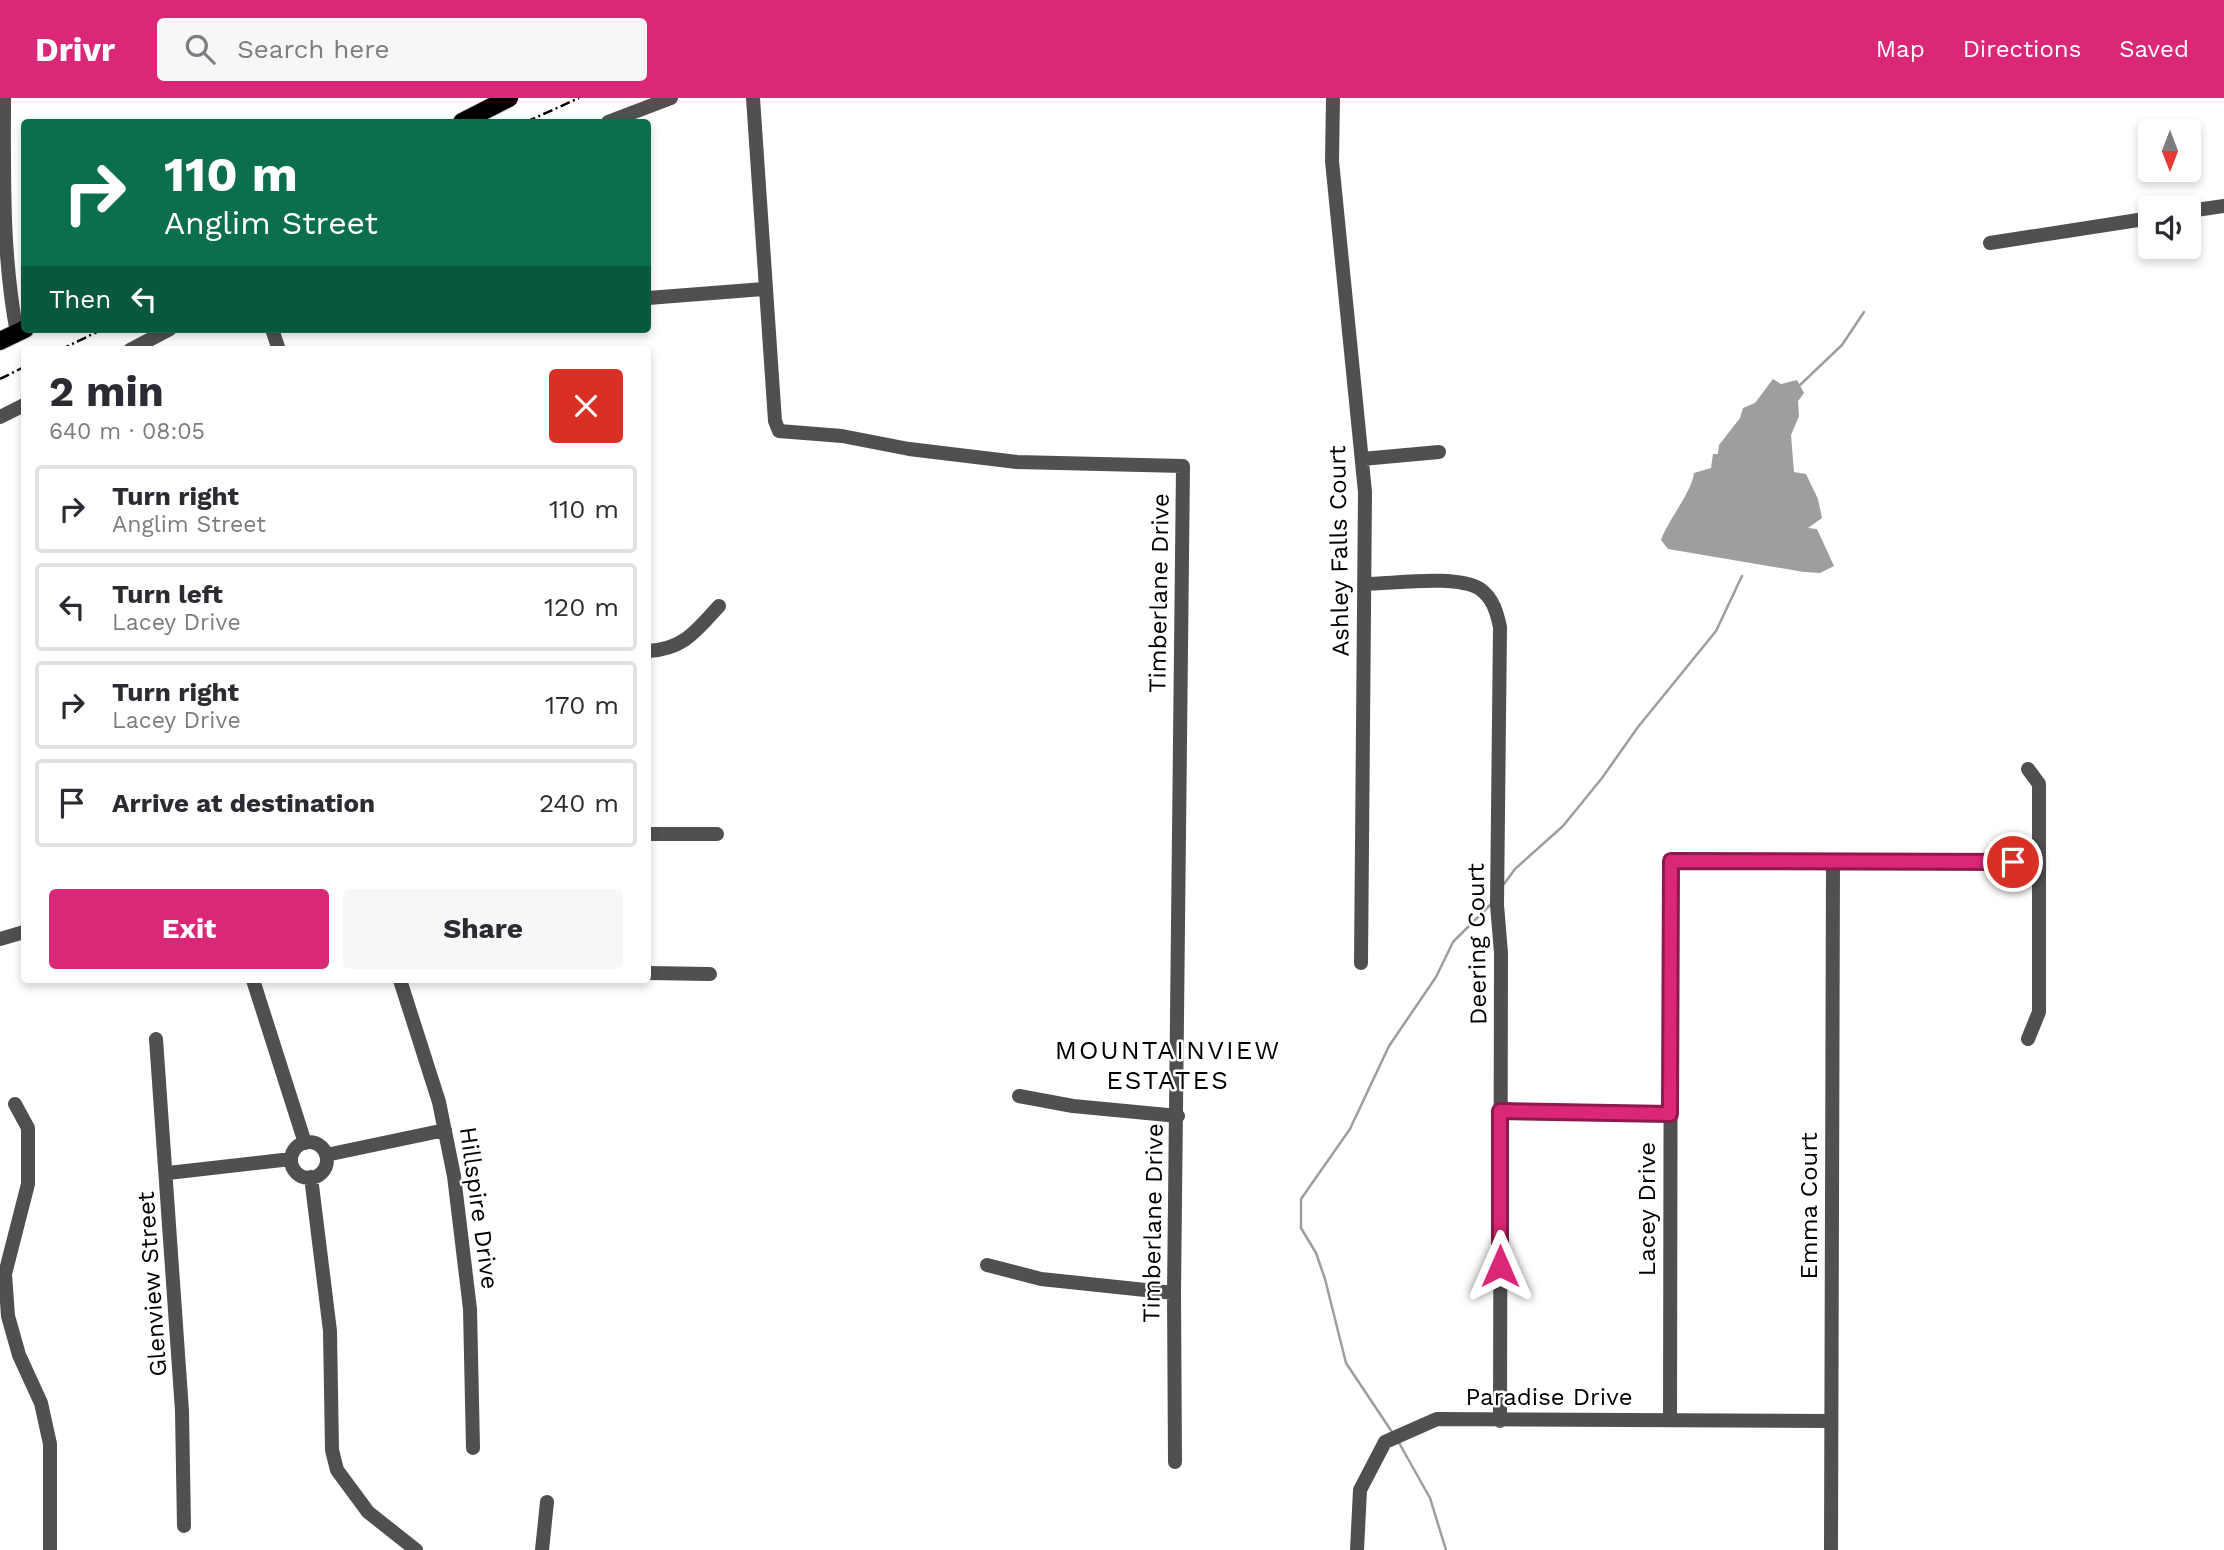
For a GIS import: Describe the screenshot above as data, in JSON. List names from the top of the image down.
{
  "streets": {
    "street": [
      "Ashley Falls Court",
      "Timberlane Drive",
      "Deering Court",
      "Emma Court",
      "Hillspire Drive",
      "Lacey Drive",
      "Glenview Street",
      "Paradise Drive"
    ]
  },
  "crossings": [
    ["Ashley Falls Court", "Deering Court"],
    ["Deering Court", "Paradise Drive"],
    ["Emma Court", "Lacey Drive"],
    ["Emma Court", "Paradise Drive"],
    ["Lacey Drive", "Paradise Drive"]
  ],
  "districts": ["MOUNTAINVIEW ESTATES"],
  "north": "bottom",
  "page": {
    "header": "Drivr",
    "search": "Search here",
    "nav": ["Map", "Directions", "Saved"],
    "turn": ["110 m", "Anglim Street"],
    "then": "Then",
    "heading": ["2 min", "640 m · 08:05"],
    "list": [
      {
        "name": "Turn right",
        "note": "Anglim Street",
        "value": "110 m"
      },
      {
        "name": "Turn left",
        "note": "Lacey Drive",
        "value": "120 m"
      },
      {
        "name": "Turn right",
        "note": "Lacey Drive",
        "value": "170 m"
      },
      {
        "name": "Arrive at destination",
        "value": "240 m"
      }
    ],
    "buttons": ["Exit", "Share"]
  }
}
